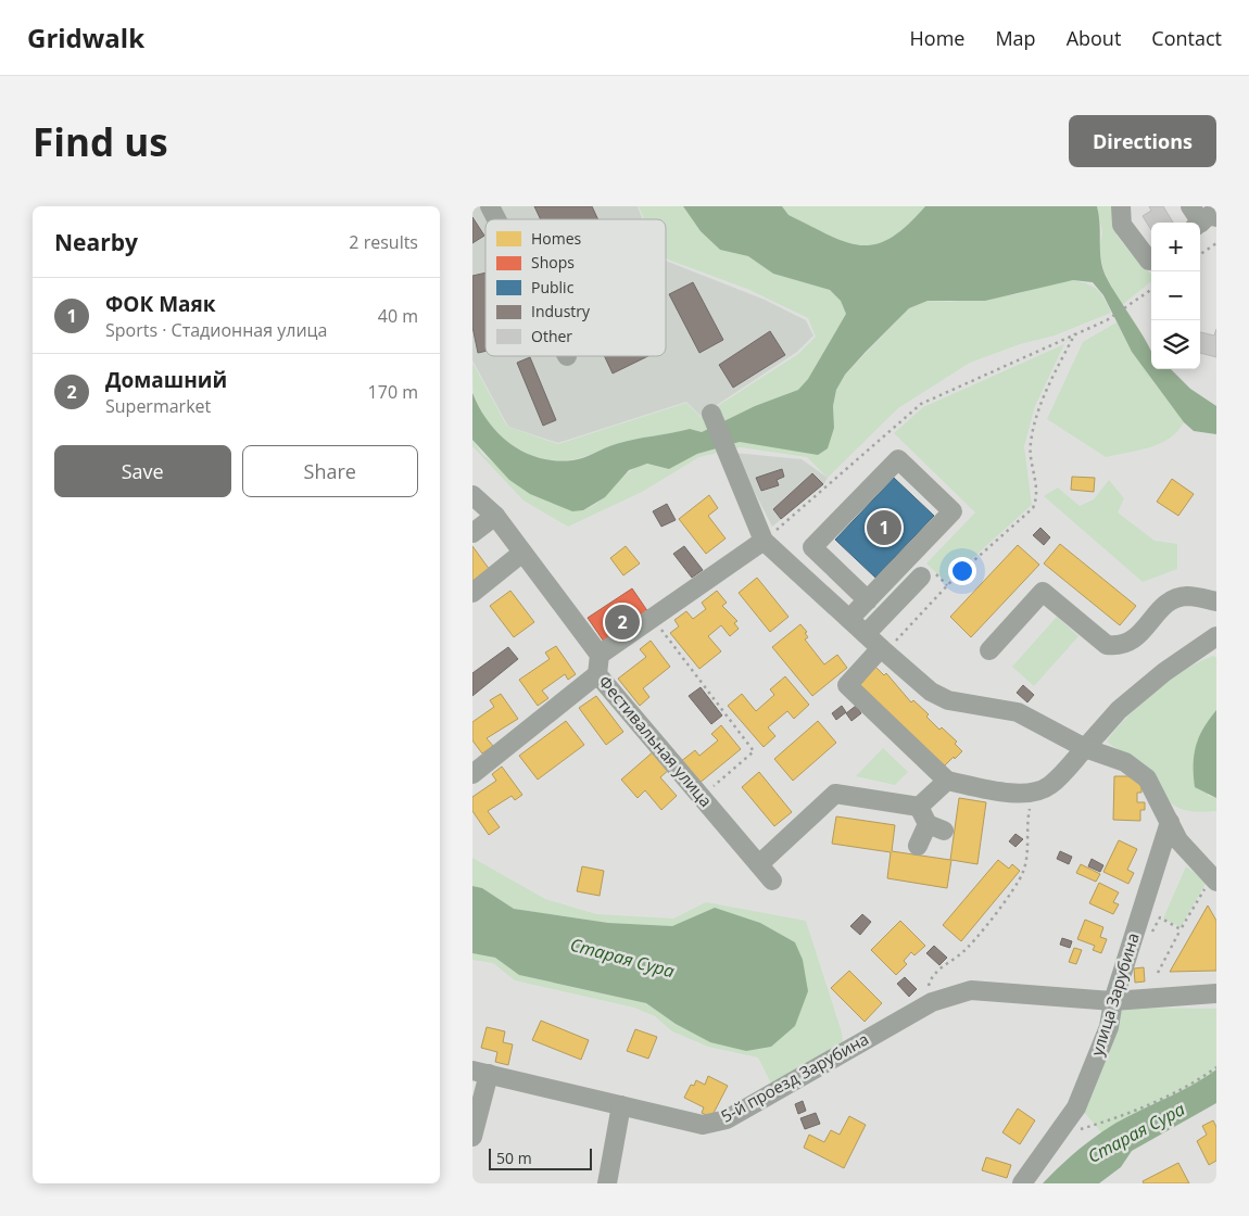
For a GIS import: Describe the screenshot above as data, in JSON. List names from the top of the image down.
{
  "streets": {
    "street": ["Фестивальная улица", "улица Зарубина", "5-й проезд Зарубина"]
  },
  "crossings": [
    ["улица Зарубина", "5-й проезд Зарубина"]
  ],
  "water": ["Старая Сура"],
  "legend": [
    "Homes",
    "Shops",
    "Public",
    "Industry",
    "Other"
  ],
  "scale_bar": "50 m",
  "page": {
    "header": "Gridwalk",
    "nav": [
      "Home",
      "Map",
      "About",
      "Contact"
    ],
    "buttons": [
      "Directions",
      ["Save", "Share"]
    ],
    "title": "Find us",
    "heading": ["Nearby", "2 results"],
    "map_buttons": ["+", "−"],
    "list": [
      {
        "mark": "1",
        "name": "ФОК Маяк",
        "note": "Sports · Стадионная улица",
        "value": "40 m"
      },
      {
        "mark": "2",
        "name": "Домашний",
        "note": "Supermarket",
        "value": "170 m"
      }
    ],
    "pins": ["1", "2"],
    "scale": "50 m"
  }
}
